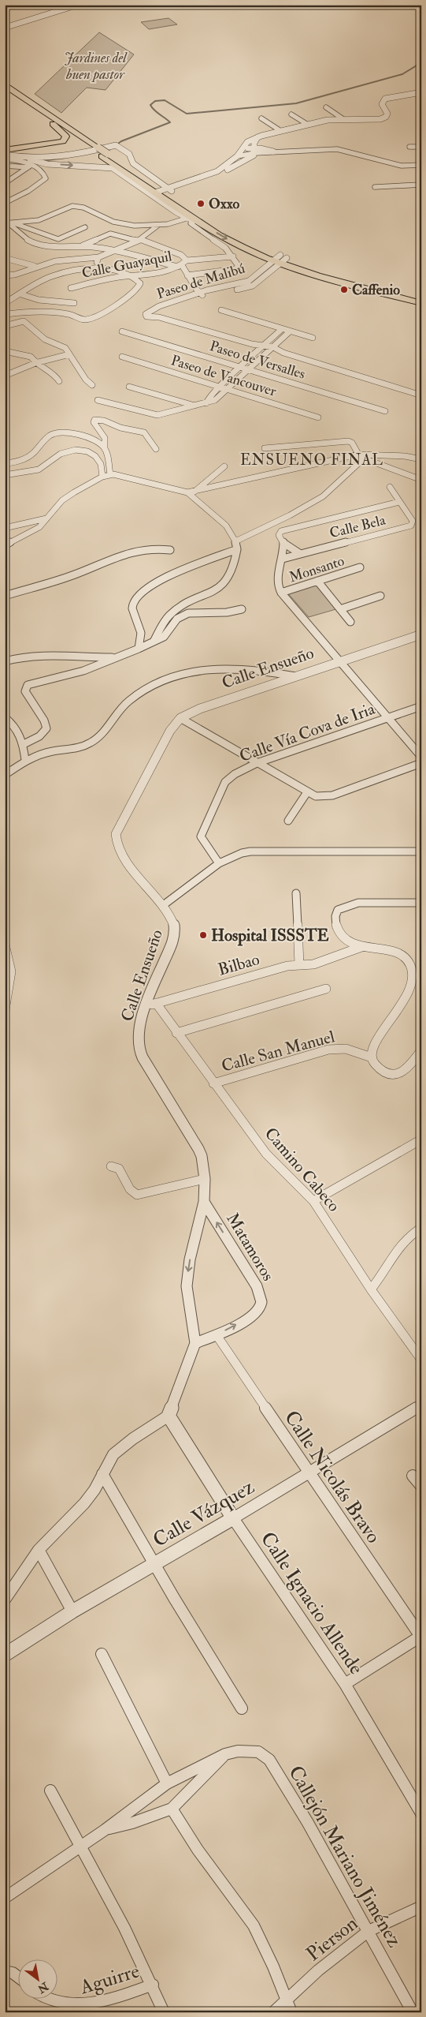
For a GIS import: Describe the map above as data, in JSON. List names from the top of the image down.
{
  "streets": {
    "street": [
      "Calle Guayaquil",
      "Paseo de Malibú",
      "Paseo de Versalles",
      "Paseo de Vancouver",
      "Calle Bela",
      "Monsanto",
      "Calle Ensueño",
      "Calle Vía Cova de Iria",
      "Bilbao",
      "Calle San Manuel",
      "Camino Cabeco",
      "Matamoros",
      "Calle Nicolás Bravo",
      "Calle Vázquez",
      "Calle Ignacio Allende",
      "Callejón Mariano Jiménez",
      "Pierson",
      "Aguirre"
    ]
  },
  "crossings": [
    ["Calle Ensueño", "Bilbao"],
    ["Calle Ensueño", "Matamoros"],
    ["Calle Ensueño", "Calle Ignacio Allende"],
    ["Bilbao", "Camino Cabeco"],
    ["Calle San Manuel", "Camino Cabeco"],
    ["Matamoros", "Calle Nicolás Bravo"],
    ["Calle Nicolás Bravo", "Calle Vázquez"],
    ["Calle Vázquez", "Calle Ignacio Allende"],
    ["Callejón Mariano Jiménez", "Pierson"]
  ],
  "districts": ["ENSUENO FINAL"],
  "parks": ["Jardines del buen pastor"],
  "places": ["Oxxo", "Caffenio", "Hospital ISSSTE"],
  "north": "bottom right"
}
